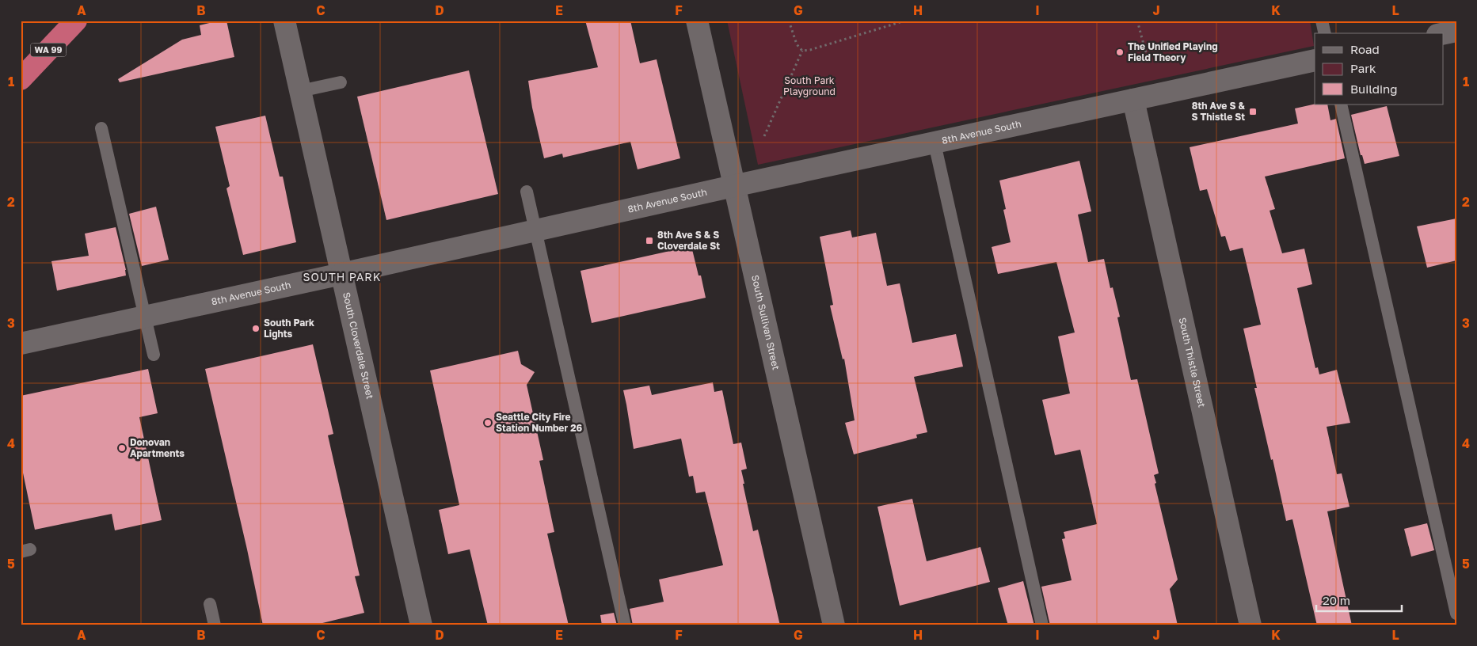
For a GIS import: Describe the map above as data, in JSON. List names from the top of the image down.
{
  "streets": {
    "highway": ["WA 99"],
    "street": [
      "8th Avenue South",
      "South Sullivan Street",
      "South Cloverdale Street",
      "South Thistle Street"
    ]
  },
  "crossings": [
    ["8th Avenue South", "South Sullivan Street"],
    ["8th Avenue South", "South Cloverdale Street"],
    ["8th Avenue South", "South Thistle Street"]
  ],
  "districts": ["SOUTH PARK"],
  "parks": ["South Park Playground"],
  "places": {
    "other": [
      "The Unified Playing Field Theory",
      "South Park Lights",
      "Seattle City Fire Station Number 26",
      "Donovan Apartments"
    ],
    "transit": ["8th Ave S & S Thistle St", "8th Ave S & S Cloverdale St"]
  },
  "legend": ["Road", "Park", "Building"],
  "scale_bar": "20 m",
  "grid": {
    "columns": [
      "A",
      "B",
      "C",
      "D",
      "E",
      "F",
      "G",
      "H",
      "I",
      "J",
      "K",
      "L"
    ],
    "rows": [
      "1",
      "2",
      "3",
      "4",
      "5"
    ]
  }
}
